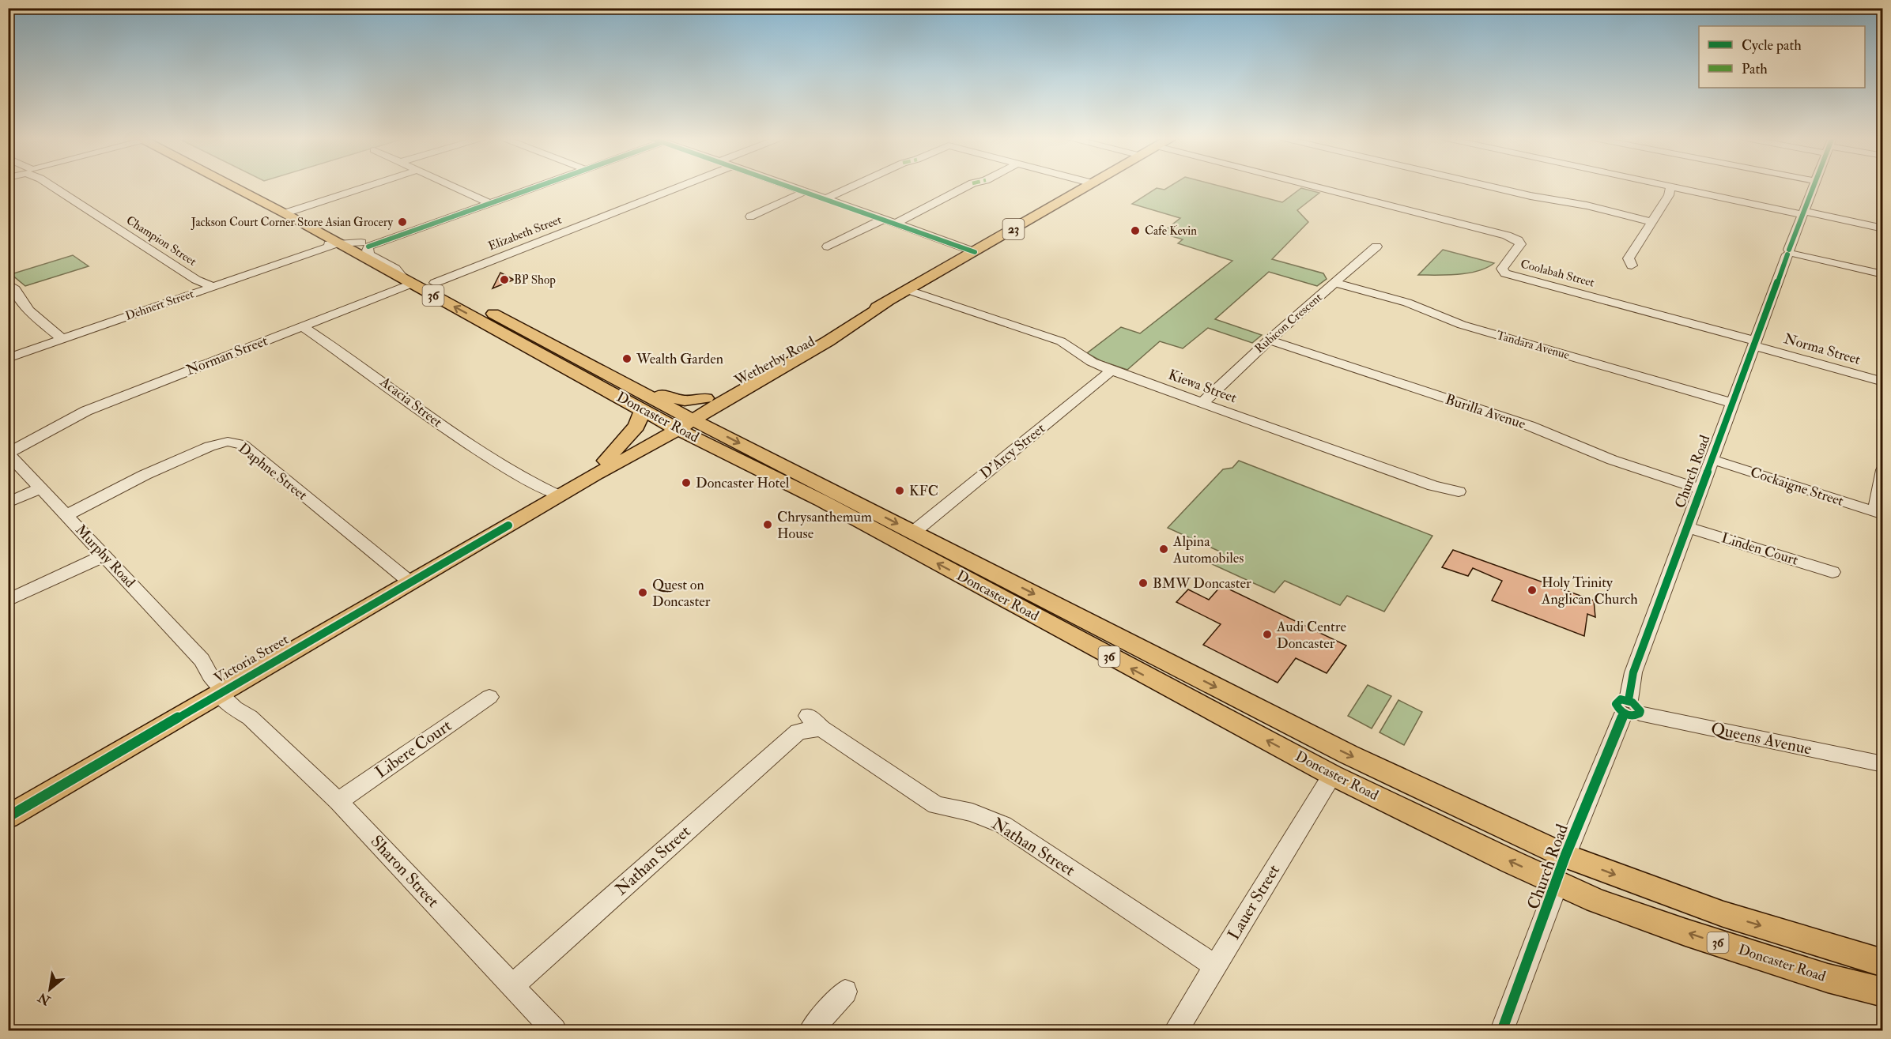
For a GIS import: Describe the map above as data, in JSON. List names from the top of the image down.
{
  "streets": {
    "main road": [
      "23",
      "36",
      "Wetherby Road",
      "Doncaster Road",
      "Church Road",
      "Victoria Street"
    ],
    "street": [
      "Elizabeth Street",
      "Champion Street",
      "Coolabah Street",
      "Dehnert Street",
      "Rubicon Crescent",
      "Tandara Avenue",
      "Norma Street",
      "Norman Street",
      "Kiewa Street",
      "Acacia Street",
      "Burilla Avenue",
      "D'Arcy Street",
      "Daphne Street",
      "Cockaigne Street",
      "Linden Court",
      "Murphy Road",
      "Queens Avenue",
      "Libere Court",
      "Nathan Street",
      "Sharon Street",
      "Lauer Street"
    ]
  },
  "crossings": [
    ["Elizabeth Street", "Doncaster Road"],
    ["Champion Street", "Dehnert Street"],
    ["Coolabah Street", "Norma Street"],
    ["Coolabah Street", "Church Road"],
    ["Dehnert Street", "Doncaster Road"],
    ["Rubicon Crescent", "Tandara Avenue"],
    ["Rubicon Crescent", "Kiewa Street"],
    ["Rubicon Crescent", "Burilla Avenue"],
    ["Tandara Avenue", "Church Road"],
    ["Norma Street", "Church Road"],
    ["Norman Street", "Acacia Street"],
    ["Norman Street", "Doncaster Road"],
    ["Norman Street", "Murphy Road"],
    ["Wetherby Road", "Kiewa Street"],
    ["Wetherby Road", "Doncaster Road"],
    ["Wetherby Road", "Victoria Street"],
    ["Kiewa Street", "D'Arcy Street"],
    ["Acacia Street", "Victoria Street"],
    ["Burilla Avenue", "Church Road"],
    ["Doncaster Road", "D'Arcy Street"],
    ["Doncaster Road", "Church Road"],
    ["Doncaster Road", "Victoria Street"],
    ["Doncaster Road", "Lauer Street"],
    ["Daphne Street", "Murphy Road"],
    ["Daphne Street", "Victoria Street"],
    ["Church Road", "Cockaigne Street"],
    ["Church Road", "Linden Court"],
    ["Church Road", "Queens Avenue"],
    ["Murphy Road", "Victoria Street"],
    ["Murphy Road", "Sharon Street"],
    ["Victoria Street", "Sharon Street"],
    ["Libere Court", "Sharon Street"],
    ["Nathan Street", "Sharon Street"],
    ["Nathan Street", "Lauer Street"]
  ],
  "places": [
    "Jackson Court Corner Store Asian Grocery",
    "Cafe Kevin",
    "BP Shop",
    "Wealth Garden",
    "Doncaster Hotel",
    "KFC",
    "Chrysanthemum House",
    "Alpina Automobiles",
    "BMW Doncaster",
    "Holy Trinity Anglican Church",
    "Quest on Doncaster",
    "Audi Centre Doncaster"
  ],
  "legend": ["Cycle path", "Path"],
  "north": "bottom left"
}
